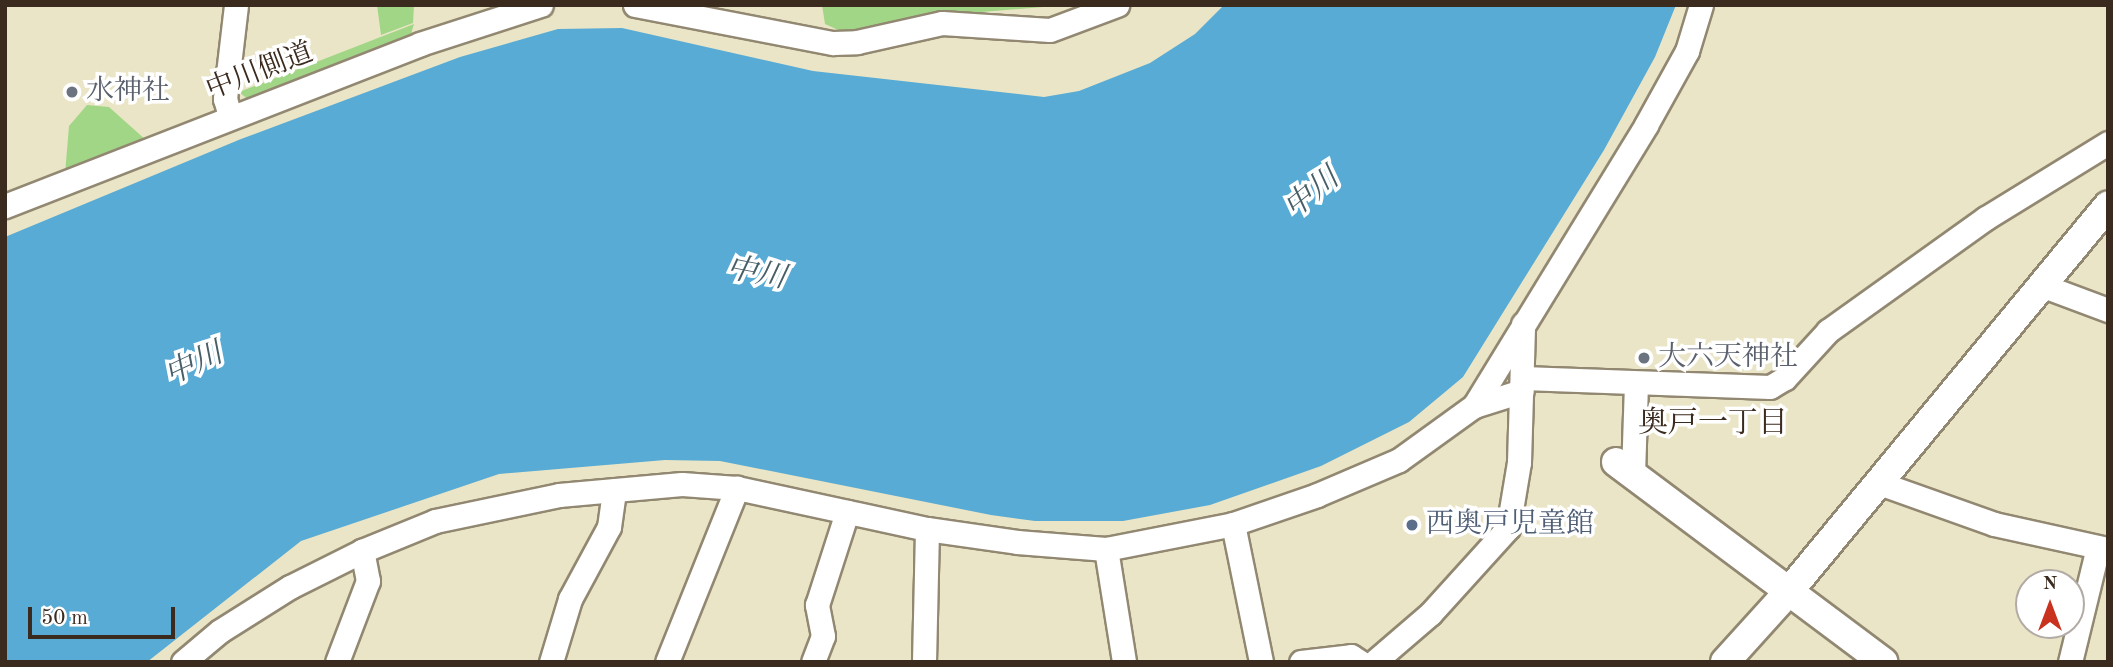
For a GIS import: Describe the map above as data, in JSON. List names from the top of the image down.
{
  "streets": {
    "street": ["中川側道"]
  },
  "districts": ["奥戸一丁目"],
  "water": ["中川"],
  "places": ["水神社", "大六天神社", "西奥戸児童館"],
  "scale_bar": "50 m",
  "north": "top"
}
